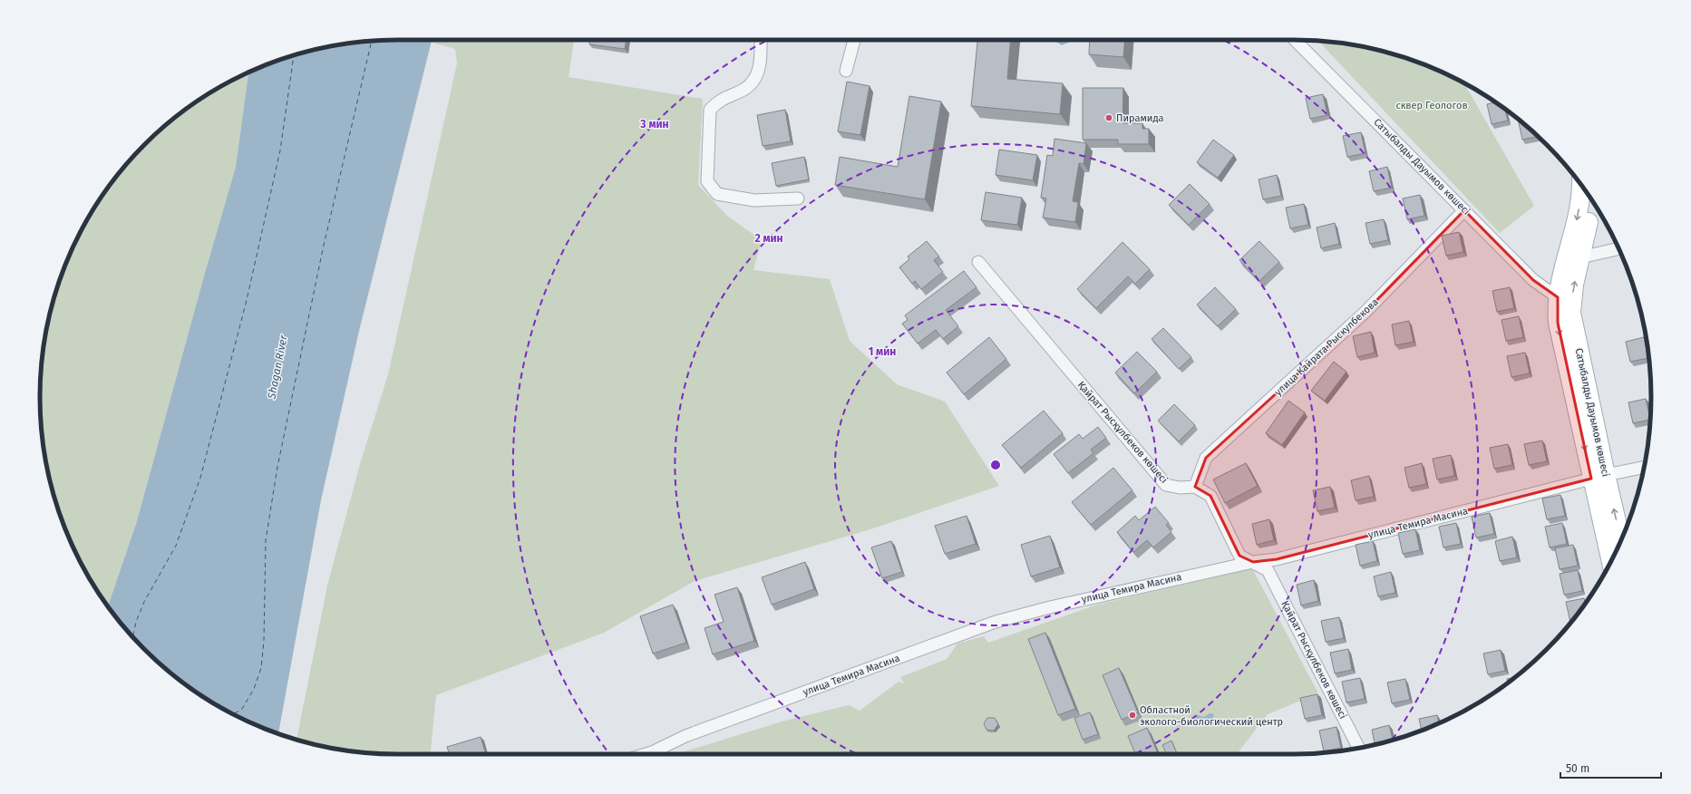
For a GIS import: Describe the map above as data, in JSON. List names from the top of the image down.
{
  "streets": {
    "main road": ["Сатыбалды Дауымов көшесі"],
    "street": ["улица Кайрата Рыскулбекова", "Қайрат Рысқұлбеков көшесі", "улица Темира Масина"]
  },
  "crossings": [
    ["Сатыбалды Дауымов көшесі", "улица Кайрата Рыскулбекова"],
    ["Сатыбалды Дауымов көшесі", "улица Темира Масина"],
    ["улица Кайрата Рыскулбекова", "Қайрат Рысқұлбеков көшесі"],
    ["Қайрат Рысқұлбеков көшесі", "улица Темира Масина"]
  ],
  "water": ["Shagan River"],
  "parks": ["сквер Геологов"],
  "places": ["Пирамида", "Областной эколого-биологический центр"],
  "scale_bar": "50 m",
  "rings": ["3 мин", "2 мин", "1 мин"]
}
